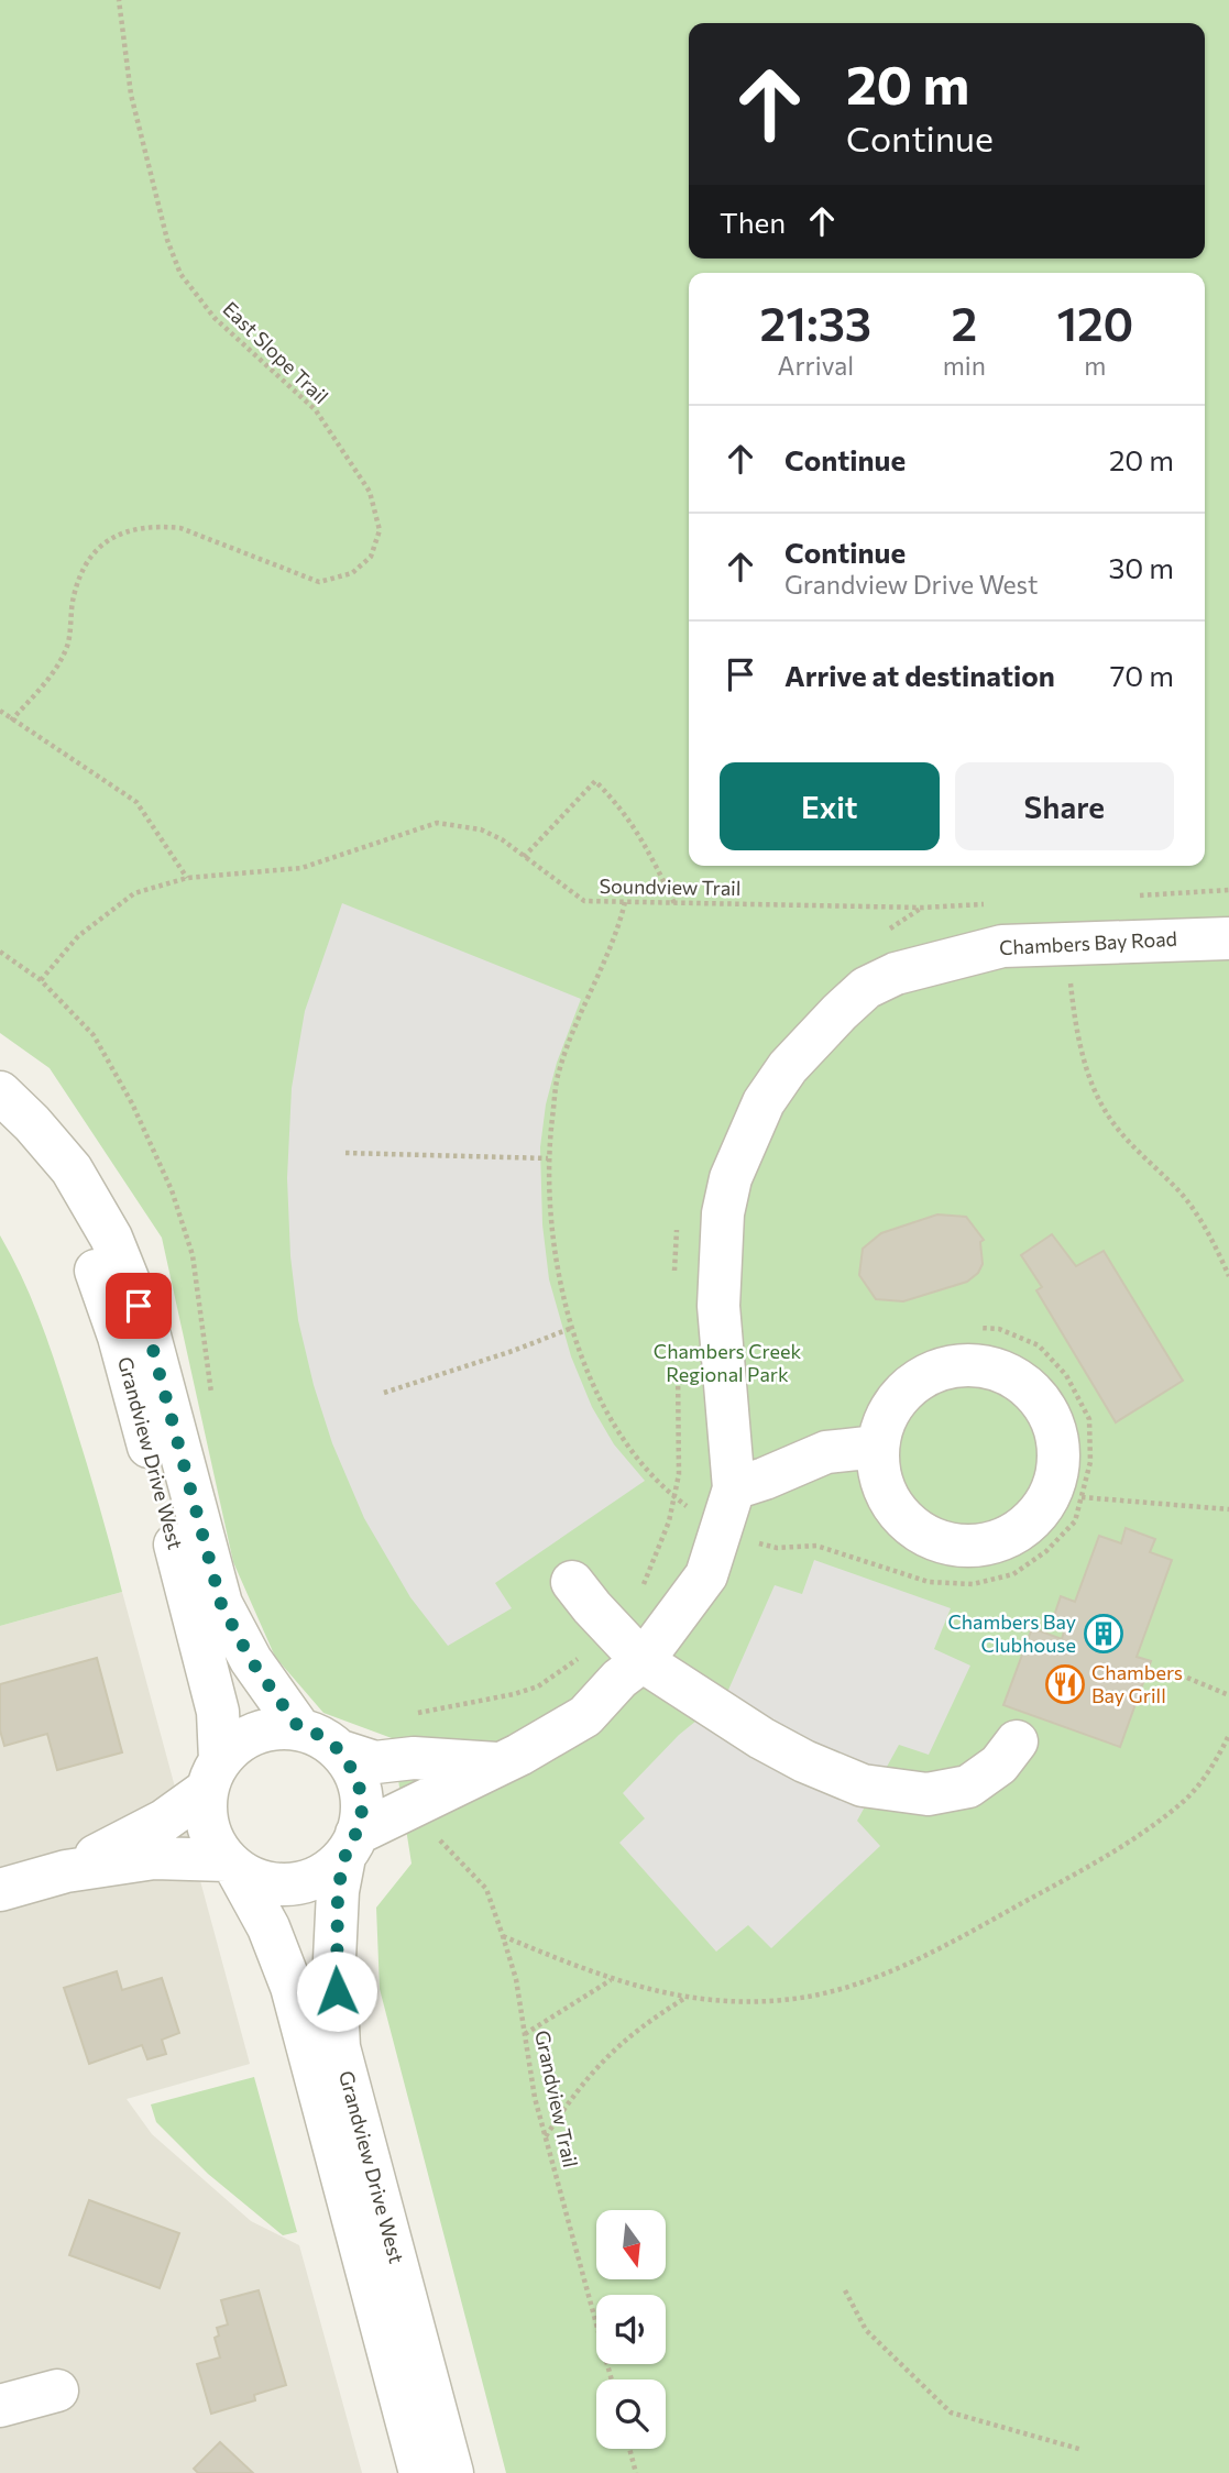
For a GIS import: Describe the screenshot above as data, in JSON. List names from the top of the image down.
{
  "streets": {
    "street": ["Chambers Bay Road", "Grandview Drive West"],
    "path": ["East Slope Trail", "Soundview Trail", "Grandview Trail"]
  },
  "crossings": [
    ["Chambers Bay Road", "Grandview Drive West"]
  ],
  "parks": ["Chambers Creek Regional Park"],
  "places": {
    "building": ["Chambers Bay Clubhouse"],
    "restaurant": ["Chambers Bay Grill"]
  },
  "north": "bottom",
  "page": {
    "turn": ["20 m", "Continue"],
    "then": "Then",
    "eta": [
      "21:33",
      "Arrival",
      "2",
      "min",
      "120",
      "m"
    ],
    "list": [
      {
        "name": "Continue",
        "value": "20 m"
      },
      {
        "name": "Continue",
        "note": "Grandview Drive West",
        "value": "30 m"
      },
      {
        "name": "Arrive at destination",
        "value": "70 m"
      }
    ],
    "buttons": ["Exit", "Share"]
  }
}
